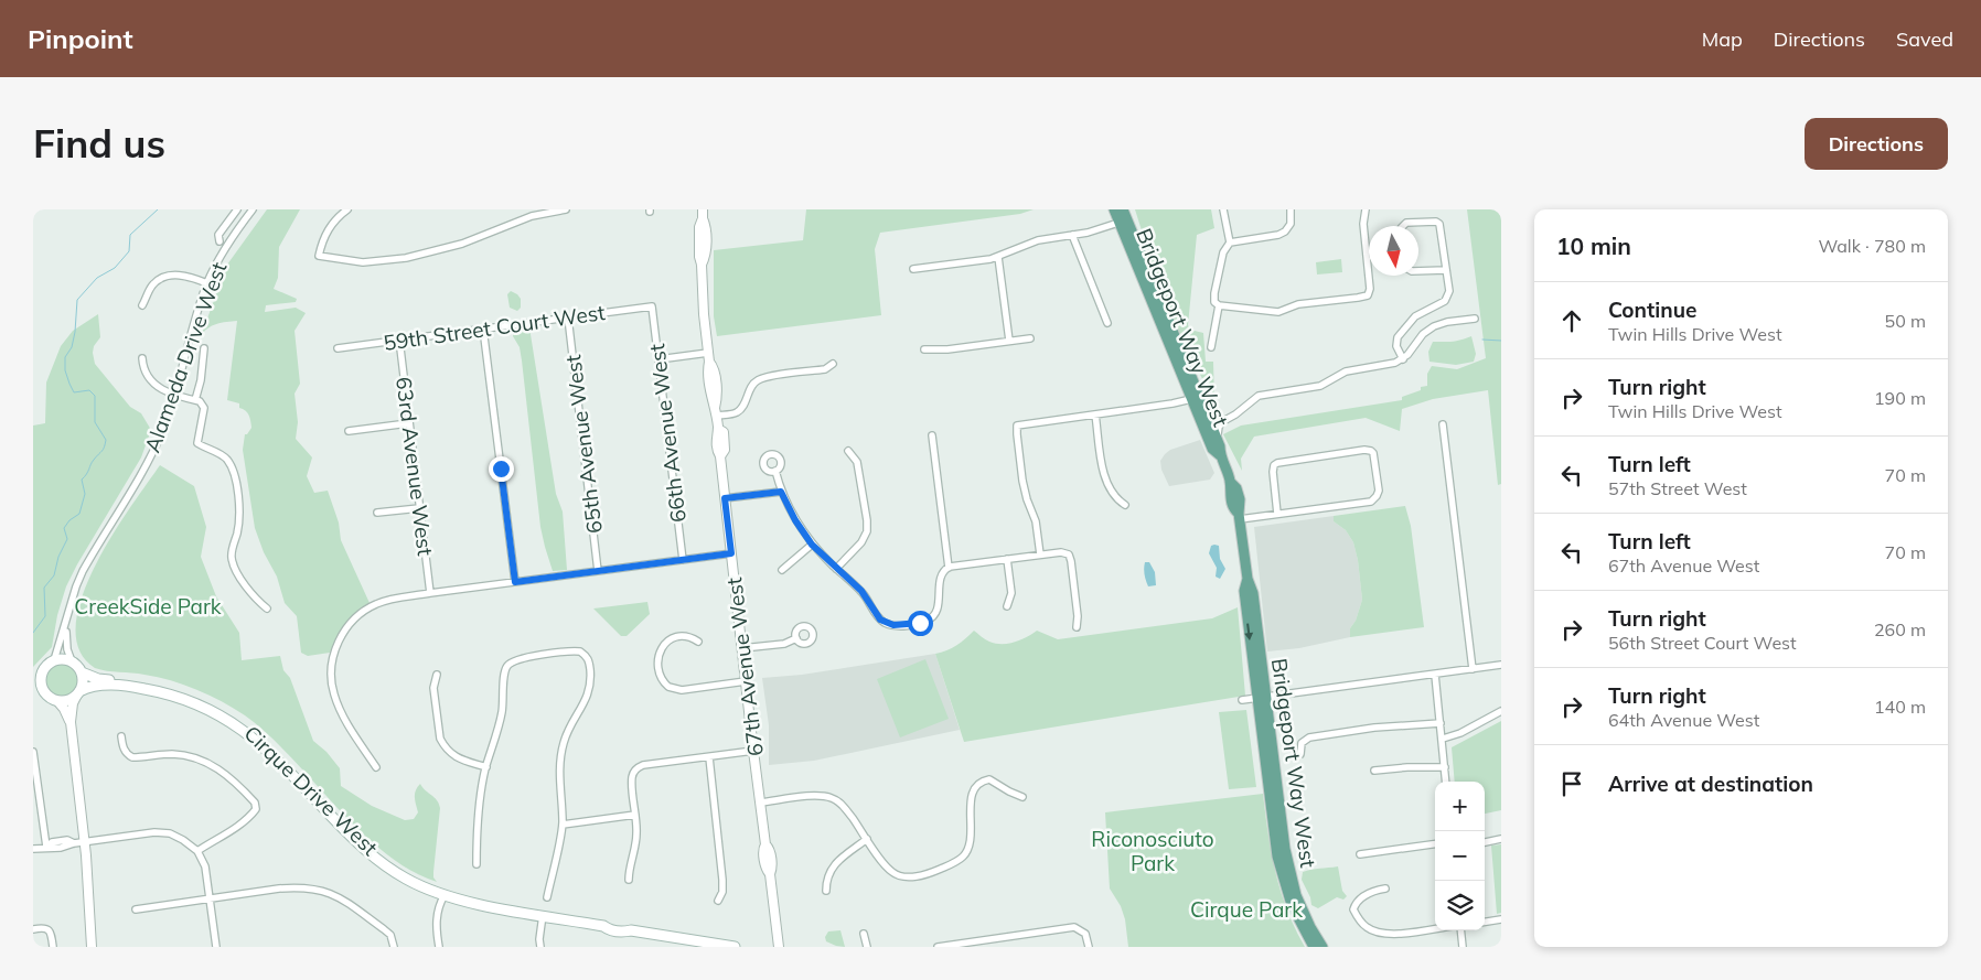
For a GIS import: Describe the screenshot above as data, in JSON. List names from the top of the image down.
{
  "streets": {
    "main road": ["Bridgeport Way West", "Cirque Drive West"],
    "street": [
      "59th Street Court West",
      "Alameda Drive West",
      "66th Avenue West",
      "65th Avenue West",
      "63rd Avenue West",
      "67th Avenue West"
    ]
  },
  "crossings": [
    ["59th Street Court West", "66th Avenue West"],
    ["59th Street Court West", "65th Avenue West"],
    ["59th Street Court West", "63rd Avenue West"],
    ["Alameda Drive West", "Cirque Drive West"]
  ],
  "parks": ["CreekSide Park", "Riconosciuto Park", "Cirque Park"],
  "north": "bottom",
  "page": {
    "header": "Pinpoint",
    "nav": ["Map", "Directions", "Saved"],
    "buttons": "Directions",
    "title": "Find us",
    "heading": ["10 min", "Walk · 780 m"],
    "list": [
      ["Continue", "Twin Hills Drive West", "50 m"],
      ["Turn right", "Twin Hills Drive West", "190 m"],
      ["Turn left", "57th Street West", "70 m"],
      ["Turn left", "67th Avenue West", "70 m"],
      ["Turn right", "56th Street Court West", "260 m"],
      ["Turn right", "64th Avenue West", "140 m"],
      "Arrive at destination"
    ],
    "map_buttons": ["+", "−"]
  }
}
